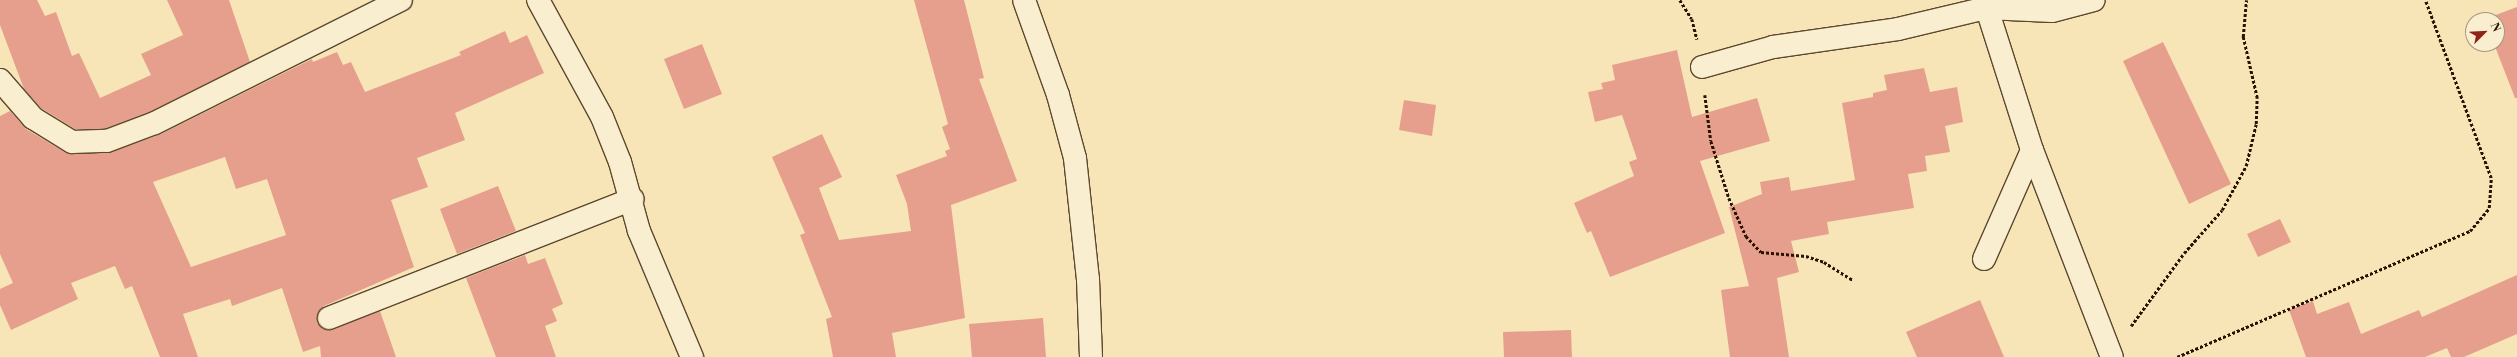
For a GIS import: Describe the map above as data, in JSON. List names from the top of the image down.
{
  "north": "top right"
}
